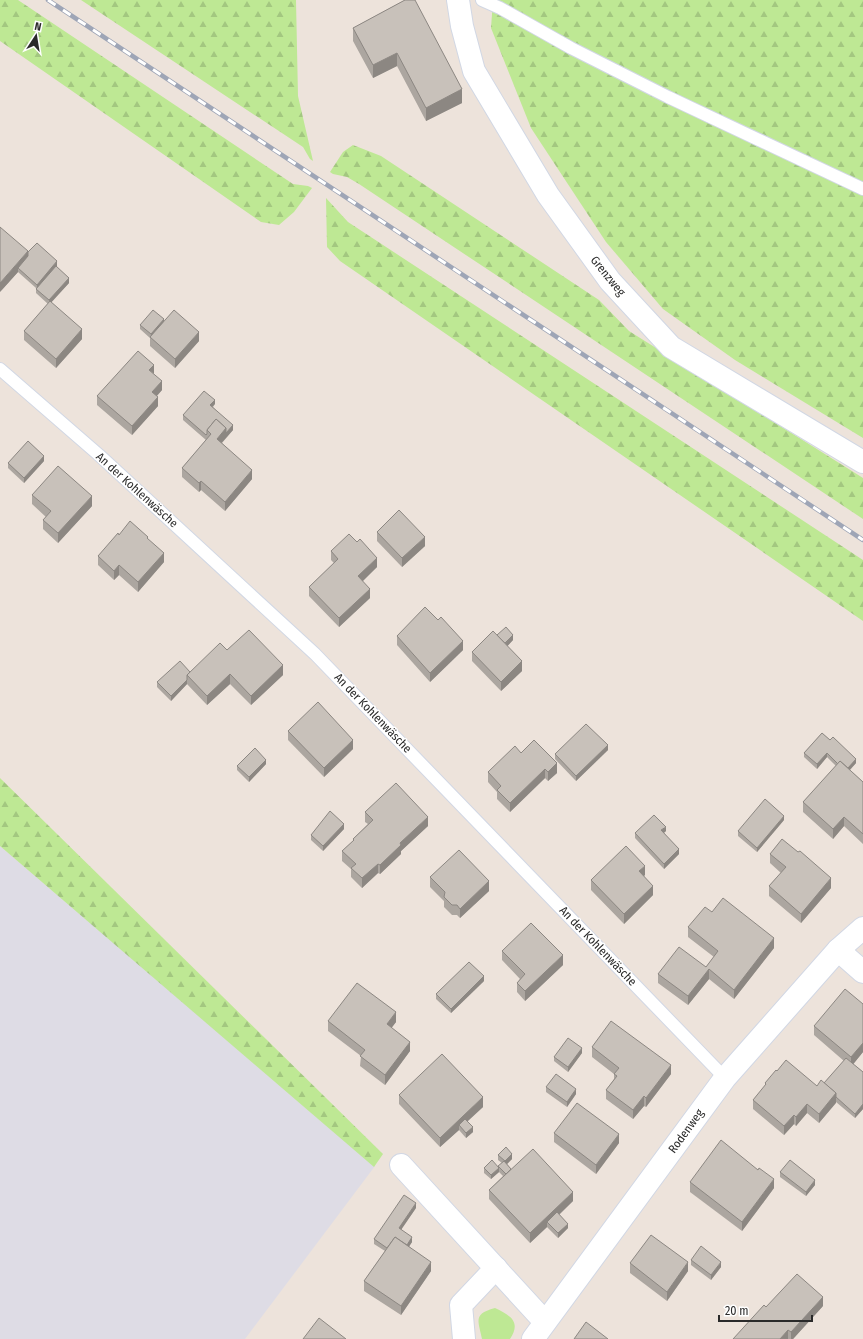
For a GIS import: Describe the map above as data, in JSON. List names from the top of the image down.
{
  "streets": {
    "street": ["Grenzweg", "Rodenweg"],
    "lane": ["An der Kohlenwäsche"]
  },
  "crossings": [
    ["An der Kohlenwäsche", "Rodenweg"]
  ],
  "scale_bar": "20 m",
  "north": "top"
}
